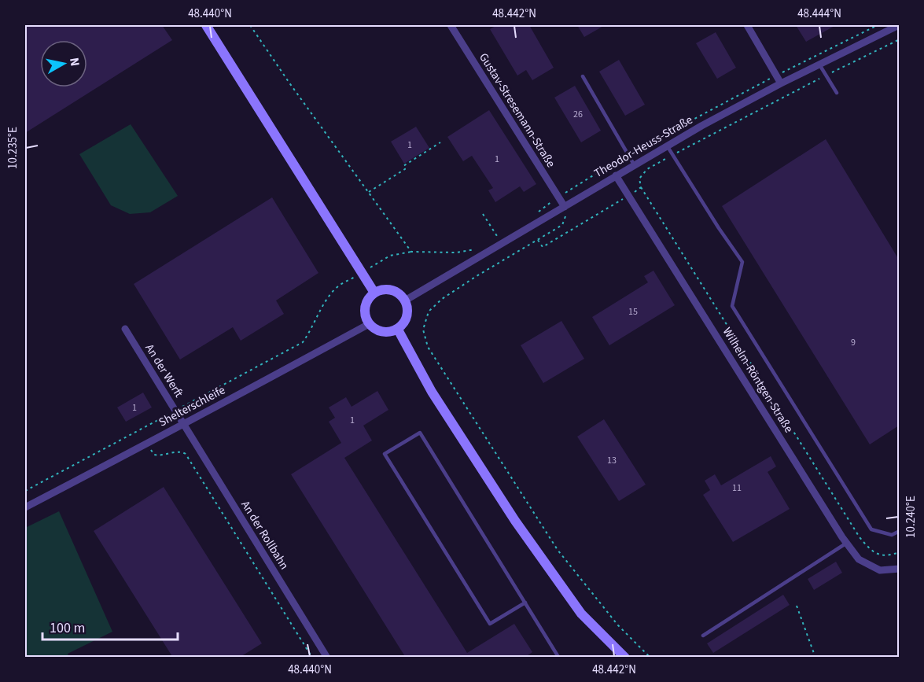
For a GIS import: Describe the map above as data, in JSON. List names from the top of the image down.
{
  "streets": {
    "street": [
      "Gustav-Stresemann-Straße",
      "Theodor-Heuss-Straße",
      "An der Werft",
      "Wilhelm-Röntgen-Straße",
      "Shelterschleife",
      "An der Rollbahn"
    ]
  },
  "crossings": [
    ["Gustav-Stresemann-Straße", "Theodor-Heuss-Straße"],
    ["Theodor-Heuss-Straße", "Wilhelm-Röntgen-Straße"],
    ["Theodor-Heuss-Straße", "Shelterschleife"],
    ["An der Werft", "Shelterschleife"],
    ["An der Werft", "An der Rollbahn"],
    ["Shelterschleife", "An der Rollbahn"]
  ],
  "house_numbers": [
    "26",
    "1",
    "1",
    "15",
    "9",
    "1",
    "1",
    "13",
    "11"
  ],
  "scale_bar": "100 m",
  "north": "right",
  "coordinates": [
    "48.440°N",
    "48.442°N",
    "48.444°N",
    "10.235°E",
    "10.240°E"
  ]
}
